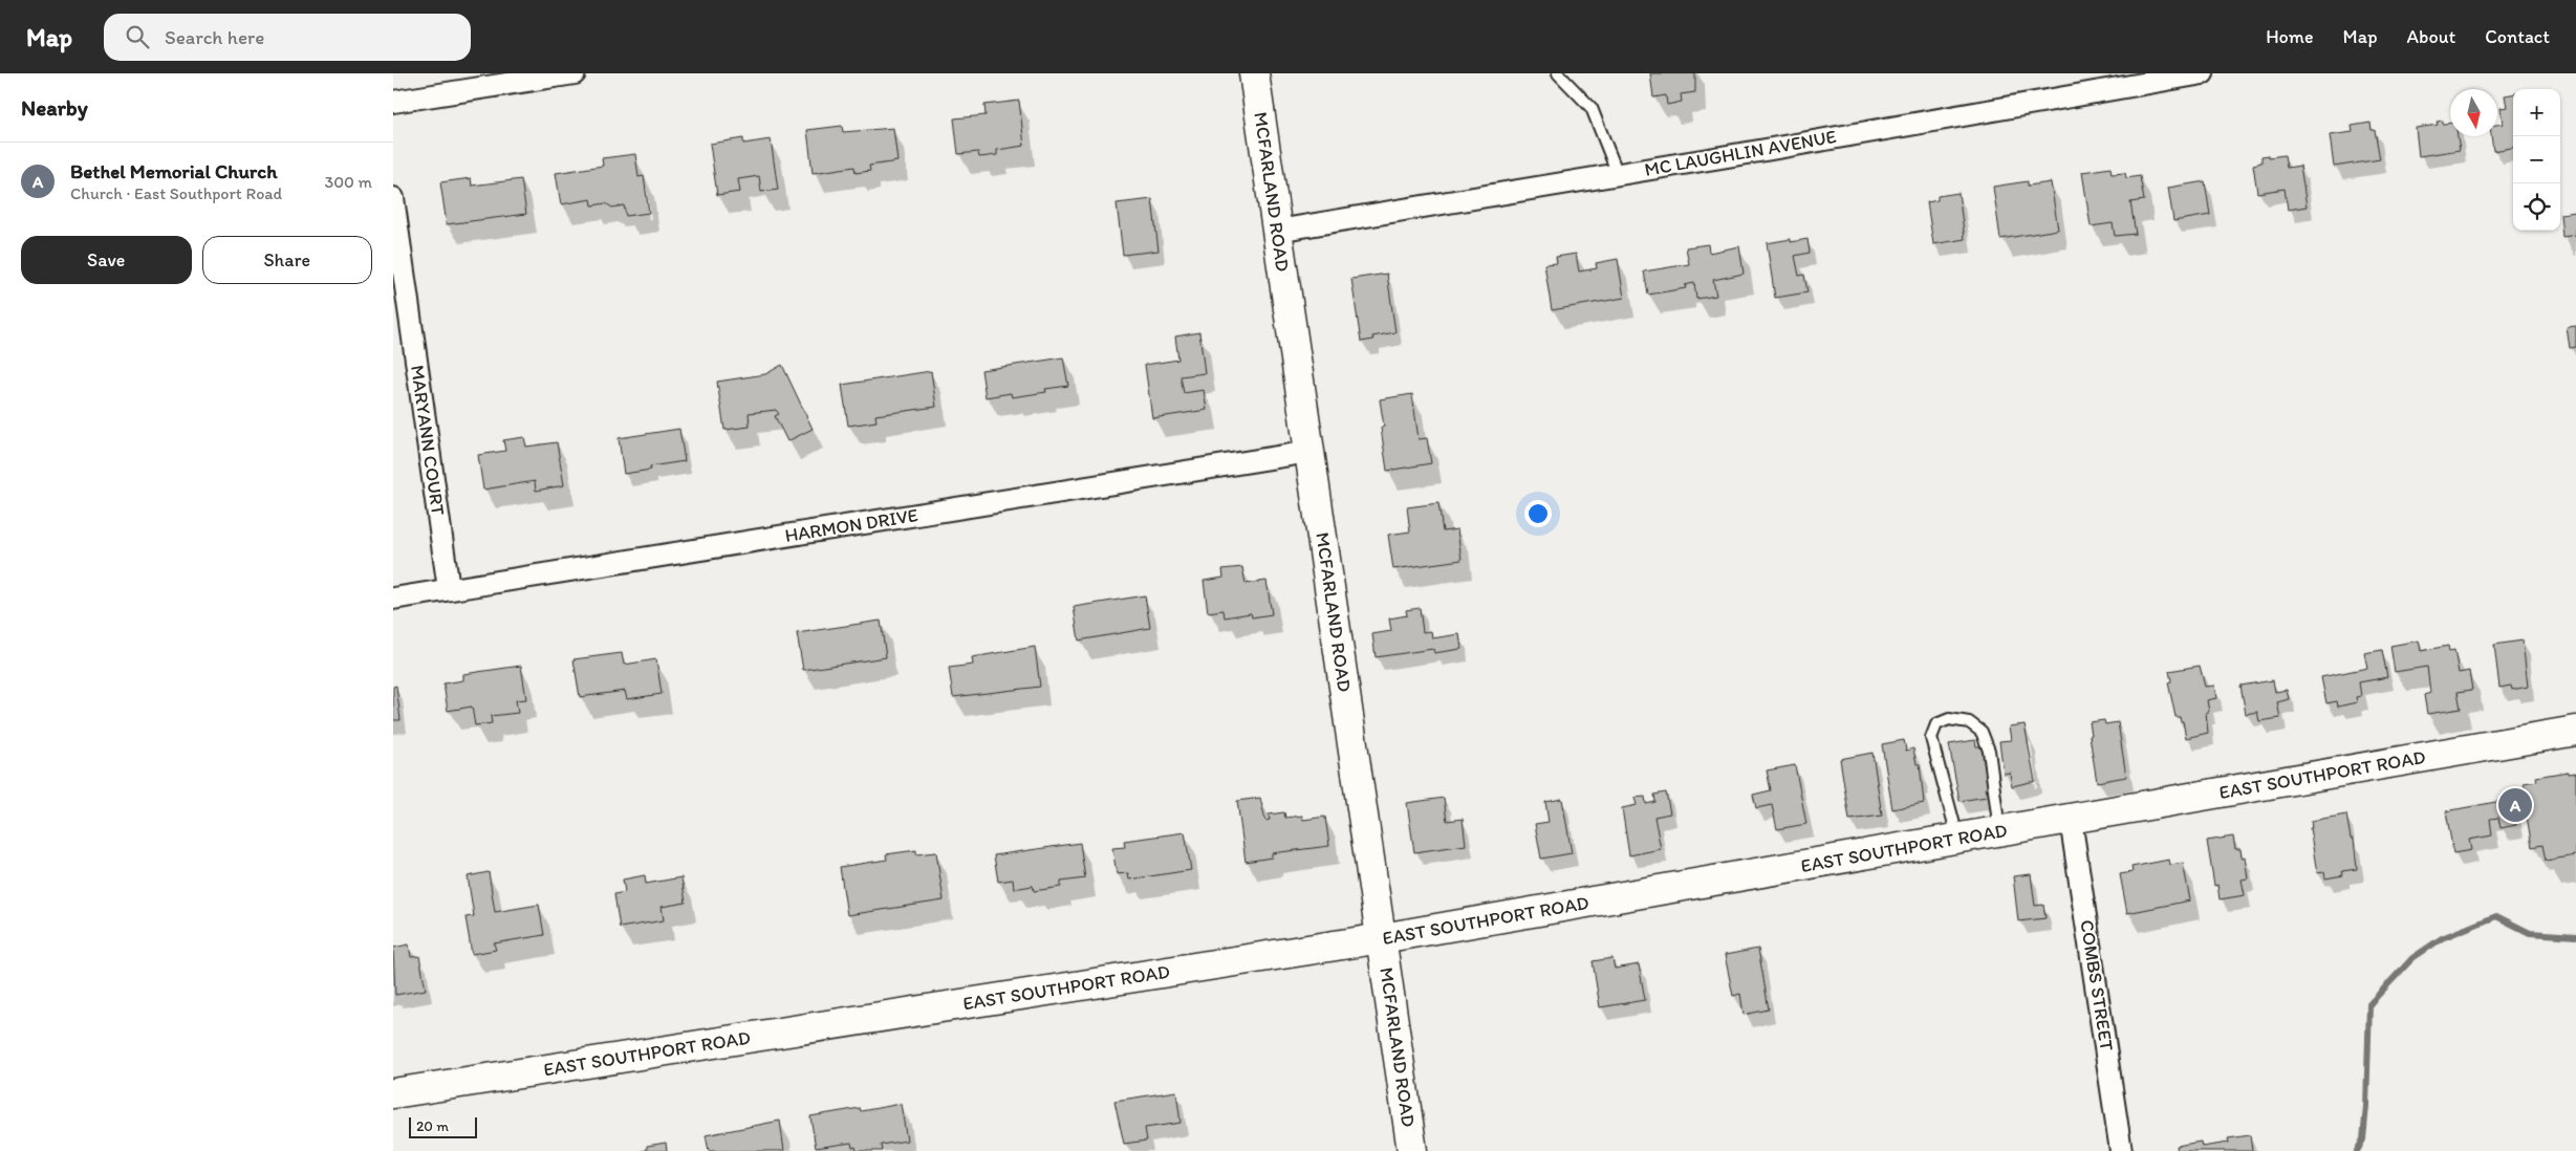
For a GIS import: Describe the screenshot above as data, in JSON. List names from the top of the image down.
{
  "streets": {
    "main road": ["MCFARLAND ROAD", "EAST SOUTHPORT ROAD"],
    "street": [
      "MC LAUGHLIN AVENUE",
      "MARYANN COURT",
      "HARMON DRIVE",
      "COMBS STREET"
    ]
  },
  "crossings": [
    ["MC LAUGHLIN AVENUE", "MCFARLAND ROAD"],
    ["MCFARLAND ROAD", "HARMON DRIVE"],
    ["MCFARLAND ROAD", "EAST SOUTHPORT ROAD"],
    ["MARYANN COURT", "HARMON DRIVE"],
    ["EAST SOUTHPORT ROAD", "COMBS STREET"]
  ],
  "scale_bar": "20 m",
  "north": "bottom",
  "page": {
    "header": "Map",
    "search": "Search here",
    "nav": [
      "Home",
      "Map",
      "About",
      "Contact"
    ],
    "heading": "Nearby",
    "map_buttons": ["+", "−"],
    "list": [
      {
        "mark": "A",
        "name": "Bethel Memorial Church",
        "note": "Church · East Southport Road",
        "value": "300 m"
      }
    ],
    "buttons": ["Save", "Share"],
    "pins": "A",
    "scale": "20 m"
  }
}
